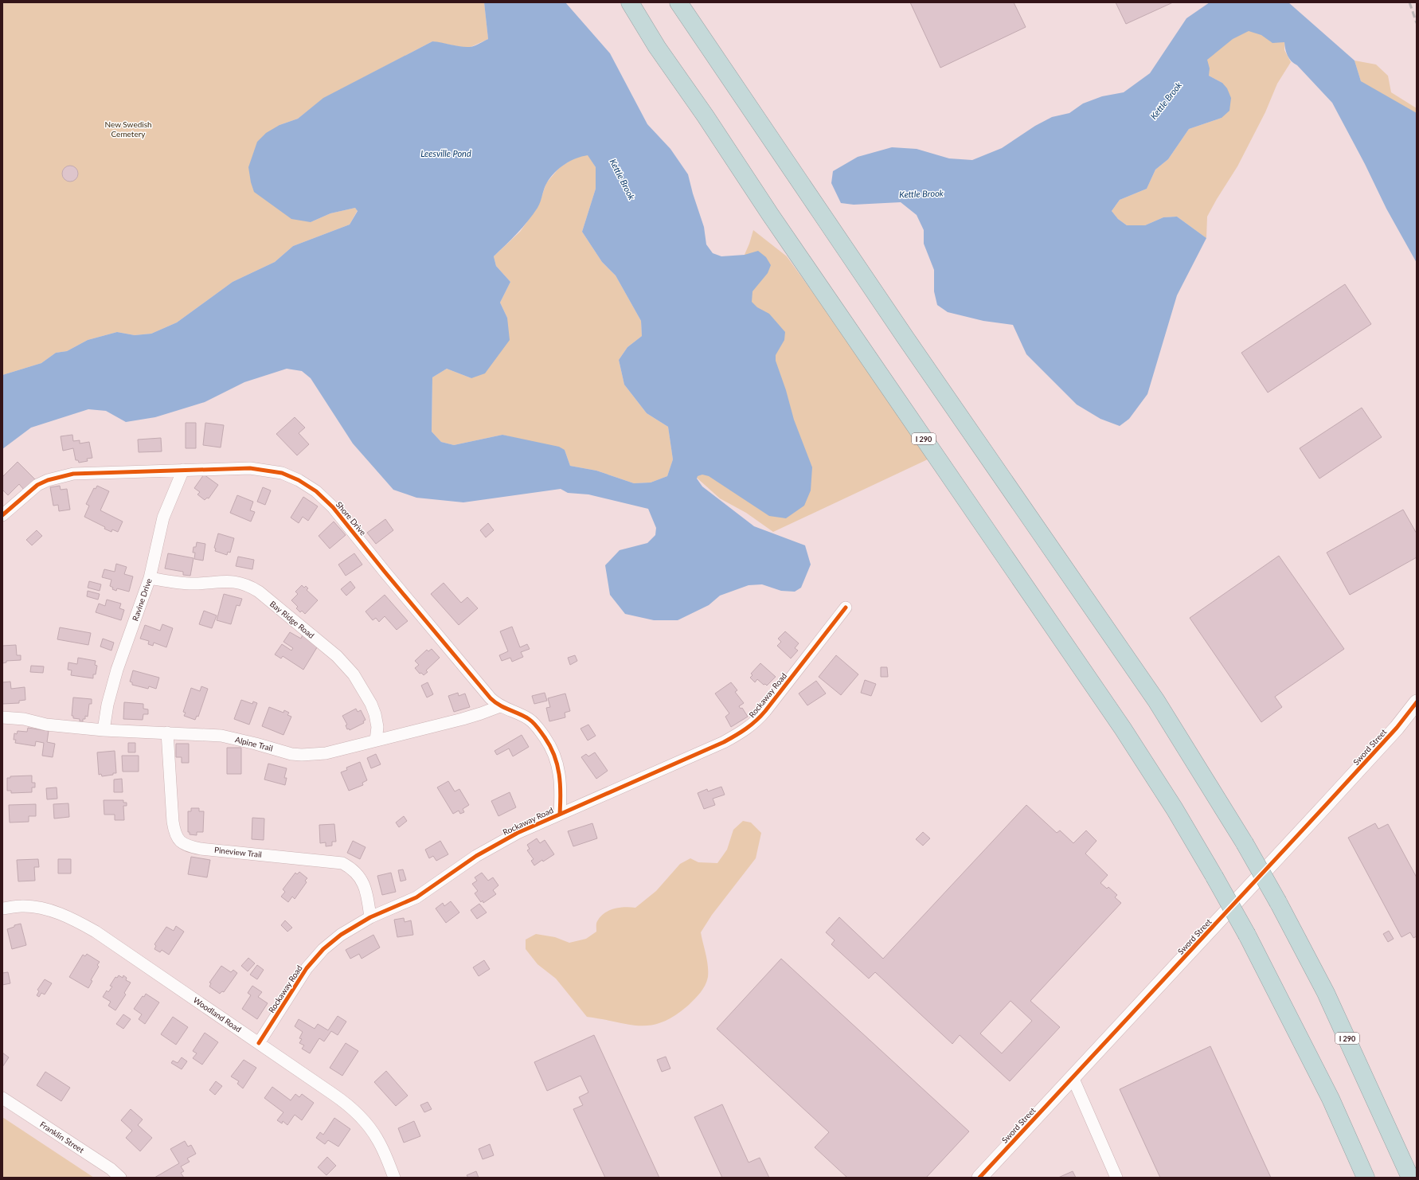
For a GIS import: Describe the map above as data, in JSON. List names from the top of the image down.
{
  "streets": {
    "highway": ["I 290"],
    "street": [
      "Shore Drive",
      "Ravine Drive",
      "Bay Ridge Road",
      "Rockaway Road",
      "Alpine Trail",
      "Sword Street",
      "Pineview Trail",
      "Woodland Road",
      "Franklin Street"
    ]
  },
  "crossings": [
    ["Shore Drive", "Ravine Drive"],
    ["Shore Drive", "Rockaway Road"],
    ["Shore Drive", "Alpine Trail"],
    ["Ravine Drive", "Bay Ridge Road"],
    ["Ravine Drive", "Alpine Trail"],
    ["Bay Ridge Road", "Alpine Trail"],
    ["Rockaway Road", "Pineview Trail"],
    ["Rockaway Road", "Woodland Road"],
    ["Alpine Trail", "Pineview Trail"]
  ],
  "water": ["Kettle Brook", "Leesville Pond"],
  "parks": ["New Swedish Cemetery"]
}
